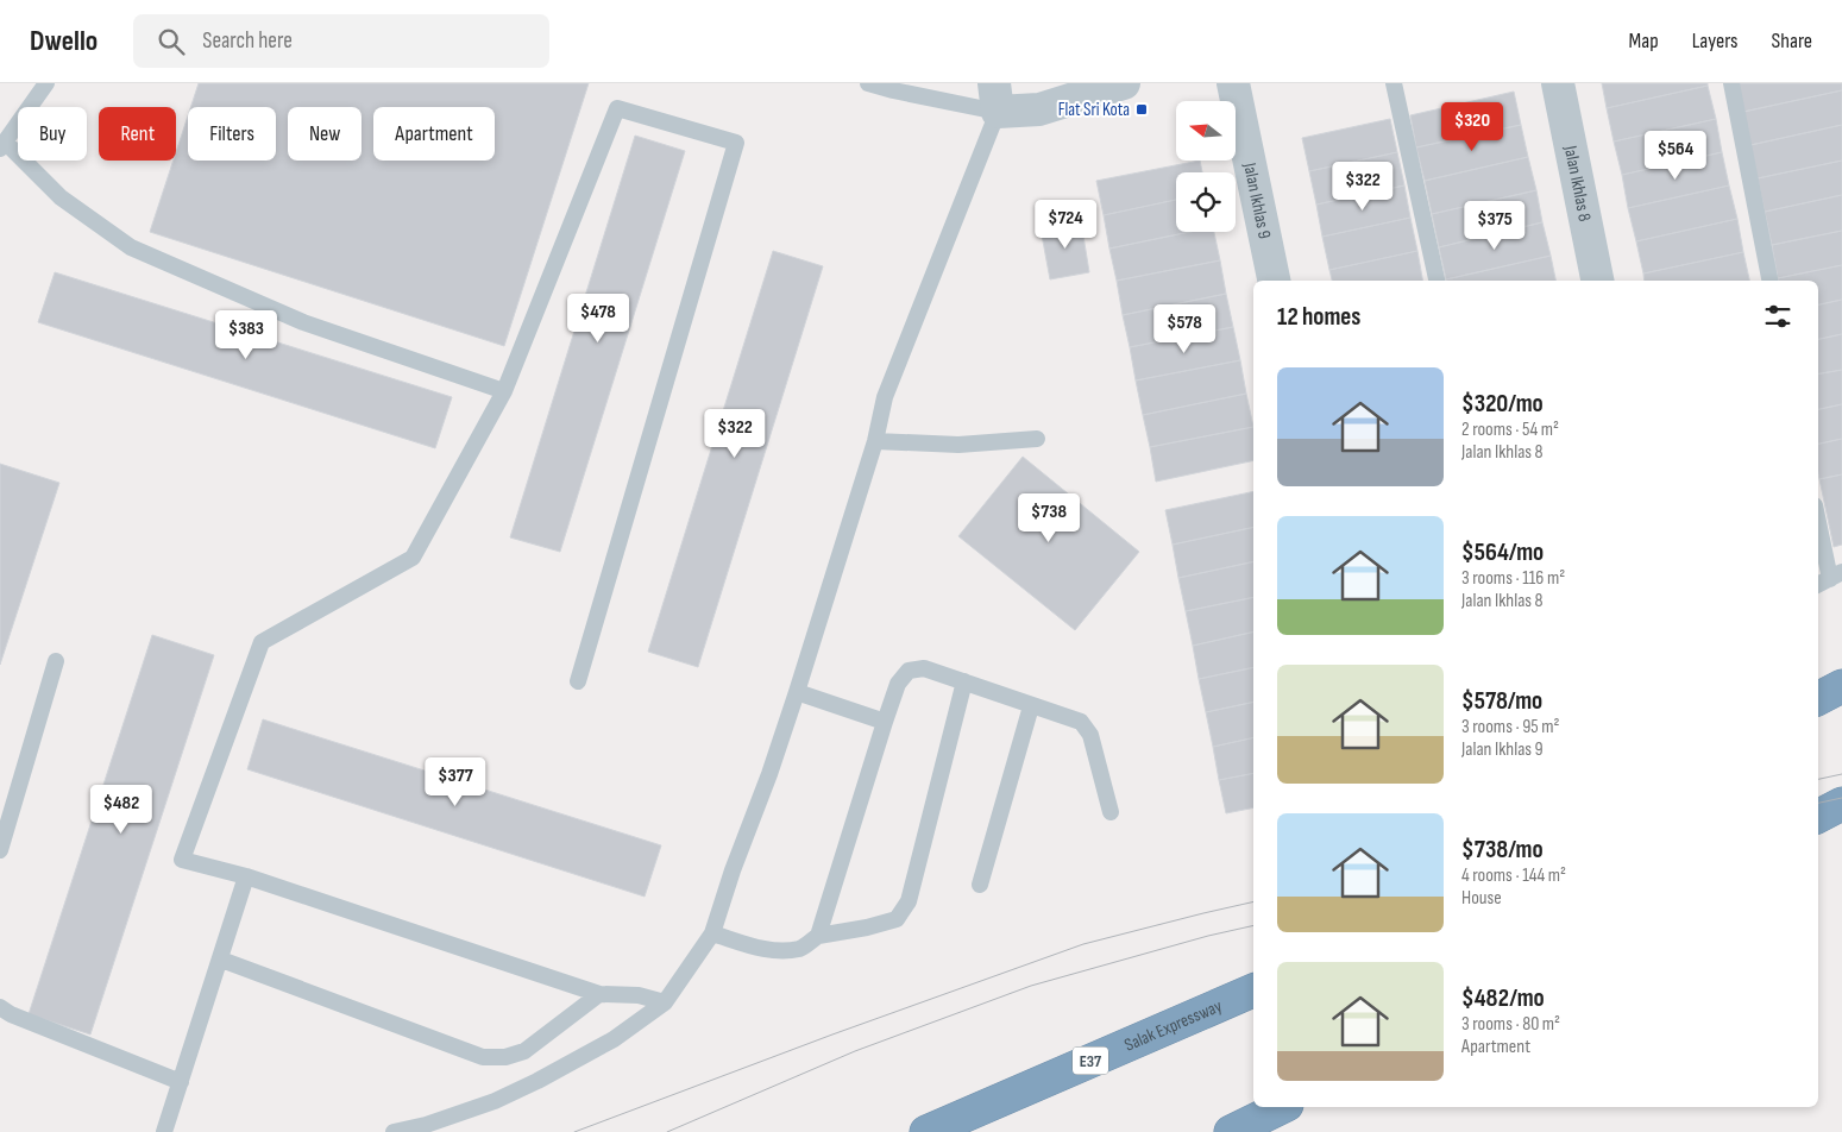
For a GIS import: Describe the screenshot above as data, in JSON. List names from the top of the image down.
{
  "streets": {
    "highway": ["Salak Expressway", "E37"],
    "street": ["Jalan Ikhlas 8", "Jalan Ikhlas 9"]
  },
  "places": {
    "transit": ["Flat Sri Kota"]
  },
  "north": "left",
  "page": {
    "header": "Dwello",
    "search": "Search here",
    "nav": ["Map", "Layers", "Share"],
    "price": [
      "$320",
      "$564",
      "$322",
      "$724",
      "$375",
      "$478",
      "$578",
      "$383",
      "$322",
      "$738",
      "$377",
      "$482"
    ],
    "chip": [
      "Buy",
      "Rent",
      "Filters",
      "New",
      "Apartment"
    ],
    "heading": "12 homes",
    "list": [
      {
        "name": "$320/mo",
        "note": "2 rooms · 54 m² · Jalan Ikhlas 8"
      },
      {
        "name": "$564/mo",
        "note": "3 rooms · 116 m² · Jalan Ikhlas 8"
      },
      {
        "name": "$578/mo",
        "note": "3 rooms · 95 m² · Jalan Ikhlas 9"
      },
      {
        "name": "$738/mo",
        "note": "4 rooms · 144 m² · House"
      },
      {
        "name": "$482/mo",
        "note": "3 rooms · 80 m² · Apartment"
      }
    ]
  }
}
